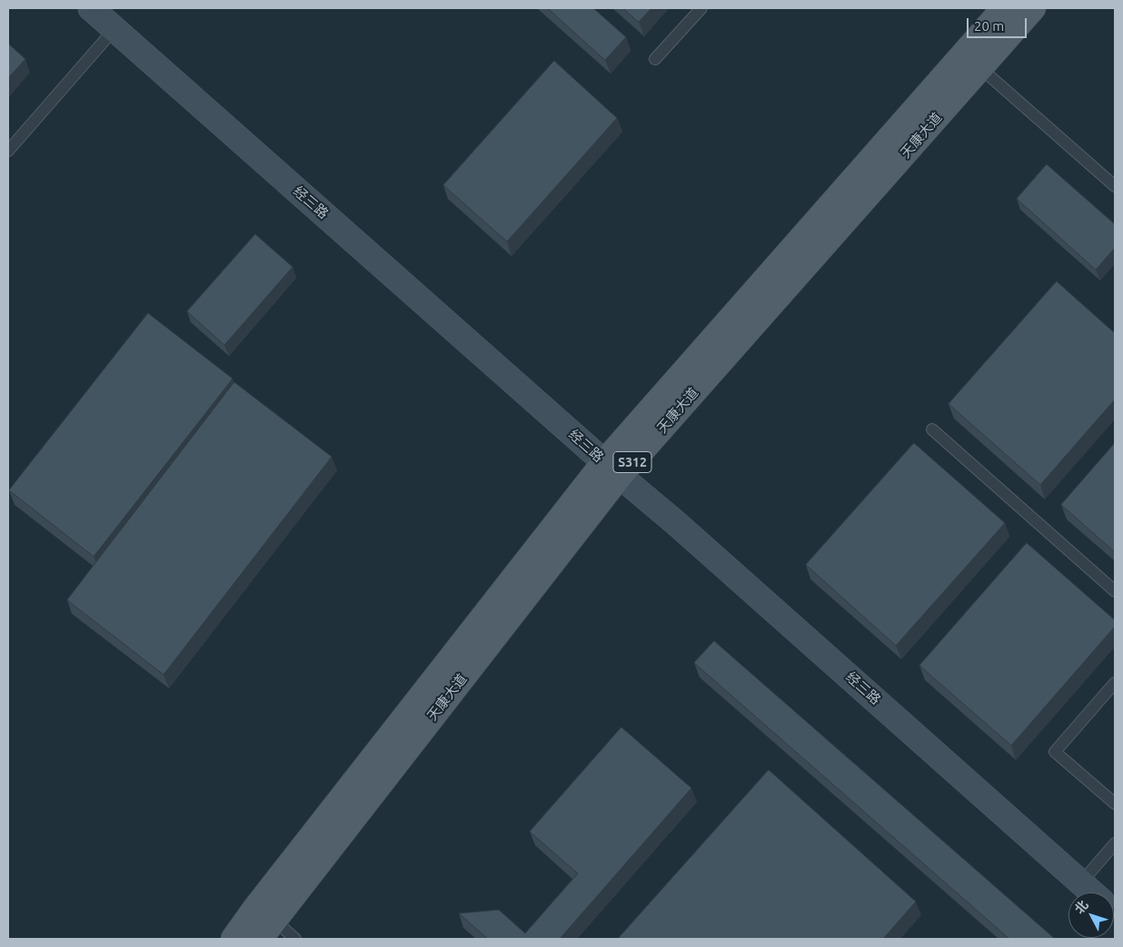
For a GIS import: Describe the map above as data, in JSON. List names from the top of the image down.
{
  "streets": {
    "main road": ["天康大道", "S312"],
    "street": ["经三路"]
  },
  "crossings": [
    ["天康大道", "经三路"]
  ],
  "scale_bar": "20 m",
  "north": "top left"
}
